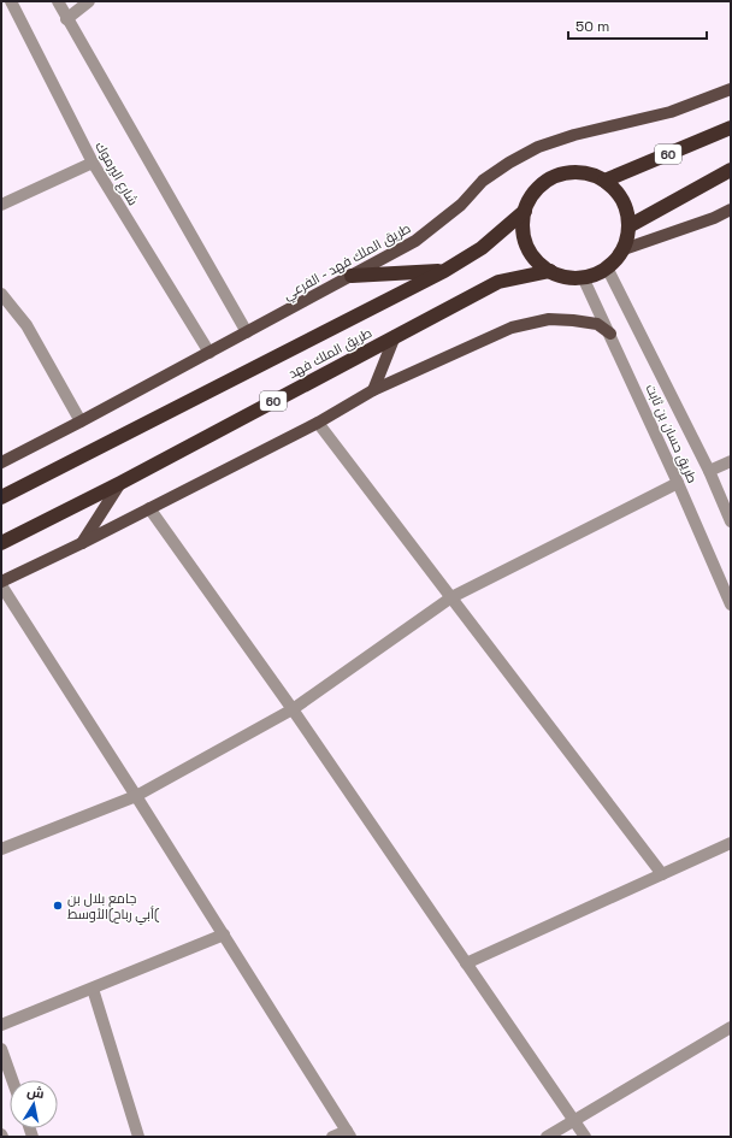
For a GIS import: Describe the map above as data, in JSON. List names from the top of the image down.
{
  "streets": {
    "highway": ["60", "طريق الملك فهد"],
    "main road": ["طريق الملك فهد - الفرعي"],
    "street": ["شارع اليرموك", "طريق حسان بن ثابت"]
  },
  "crossings": [
    ["60", "طريق الملك فهد"],
    ["60", "طريق حسان بن ثابت"],
    ["شارع اليرموك", "طريق الملك فهد - الفرعي"],
    ["طريق الملك فهد", "طريق حسان بن ثابت"]
  ],
  "places": ["جامع بلال بن أبي رباح)الأوسط("],
  "scale_bar": "50 m",
  "north": "top"
}
